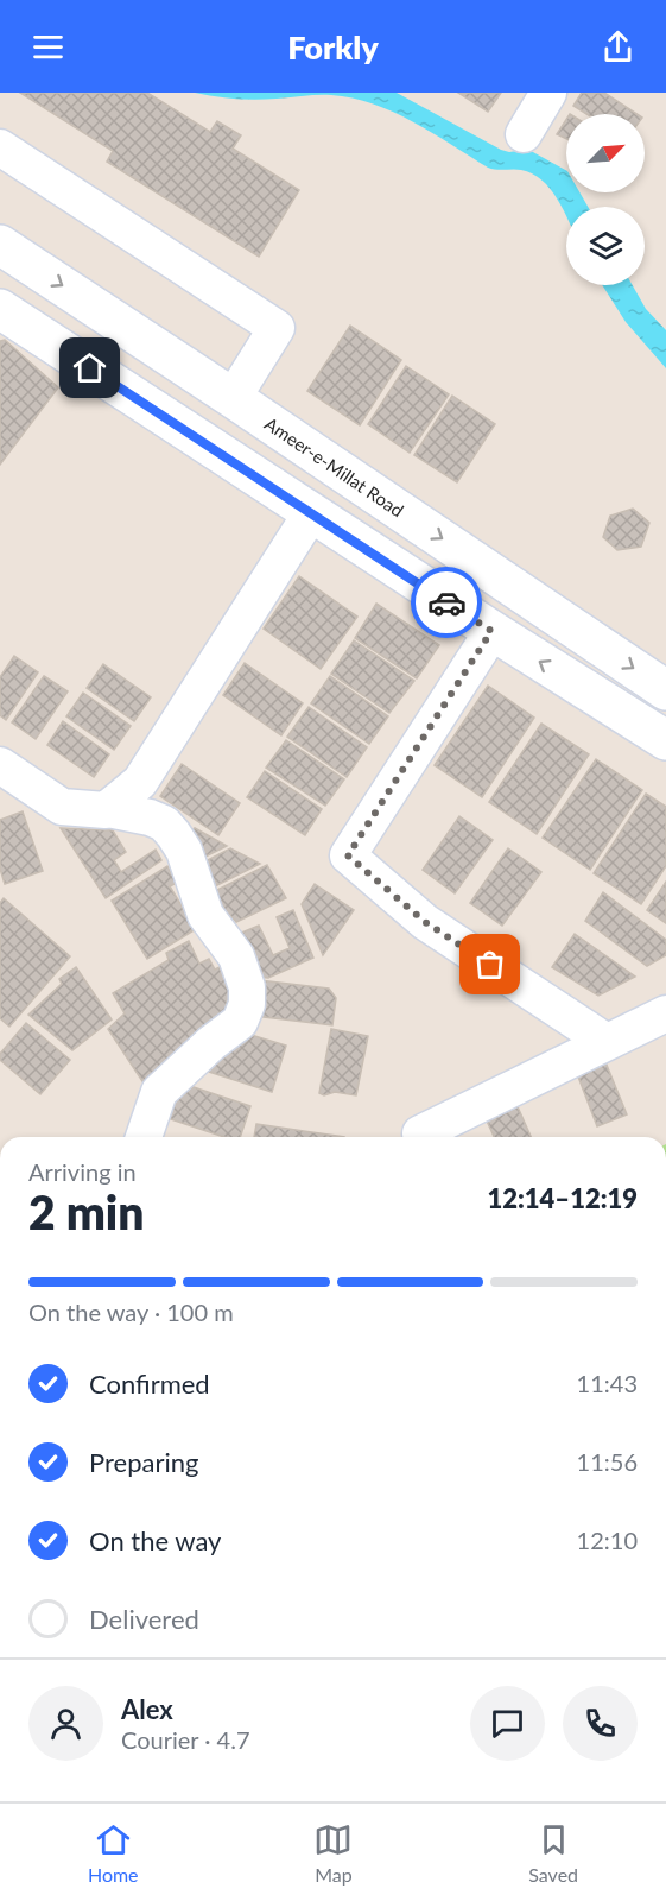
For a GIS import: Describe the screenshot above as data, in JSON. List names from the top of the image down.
{
  "streets": {
    "main road": ["Ameer-e-Millat Road"]
  },
  "north": "top right",
  "page": {
    "header": "Forkly",
    "heading": ["2 min", "Arriving in", "12:14–12:19"],
    "panel": ["Alex", "Courier · 4.7"],
    "bar": "On the way · 100 m",
    "list": [
      ["Confirmed", "11:43"],
      ["Preparing", "11:56"],
      ["On the way", "12:10"],
      "Delivered"
    ],
    "tabs": ["Home", "Map", "Saved"]
  }
}
